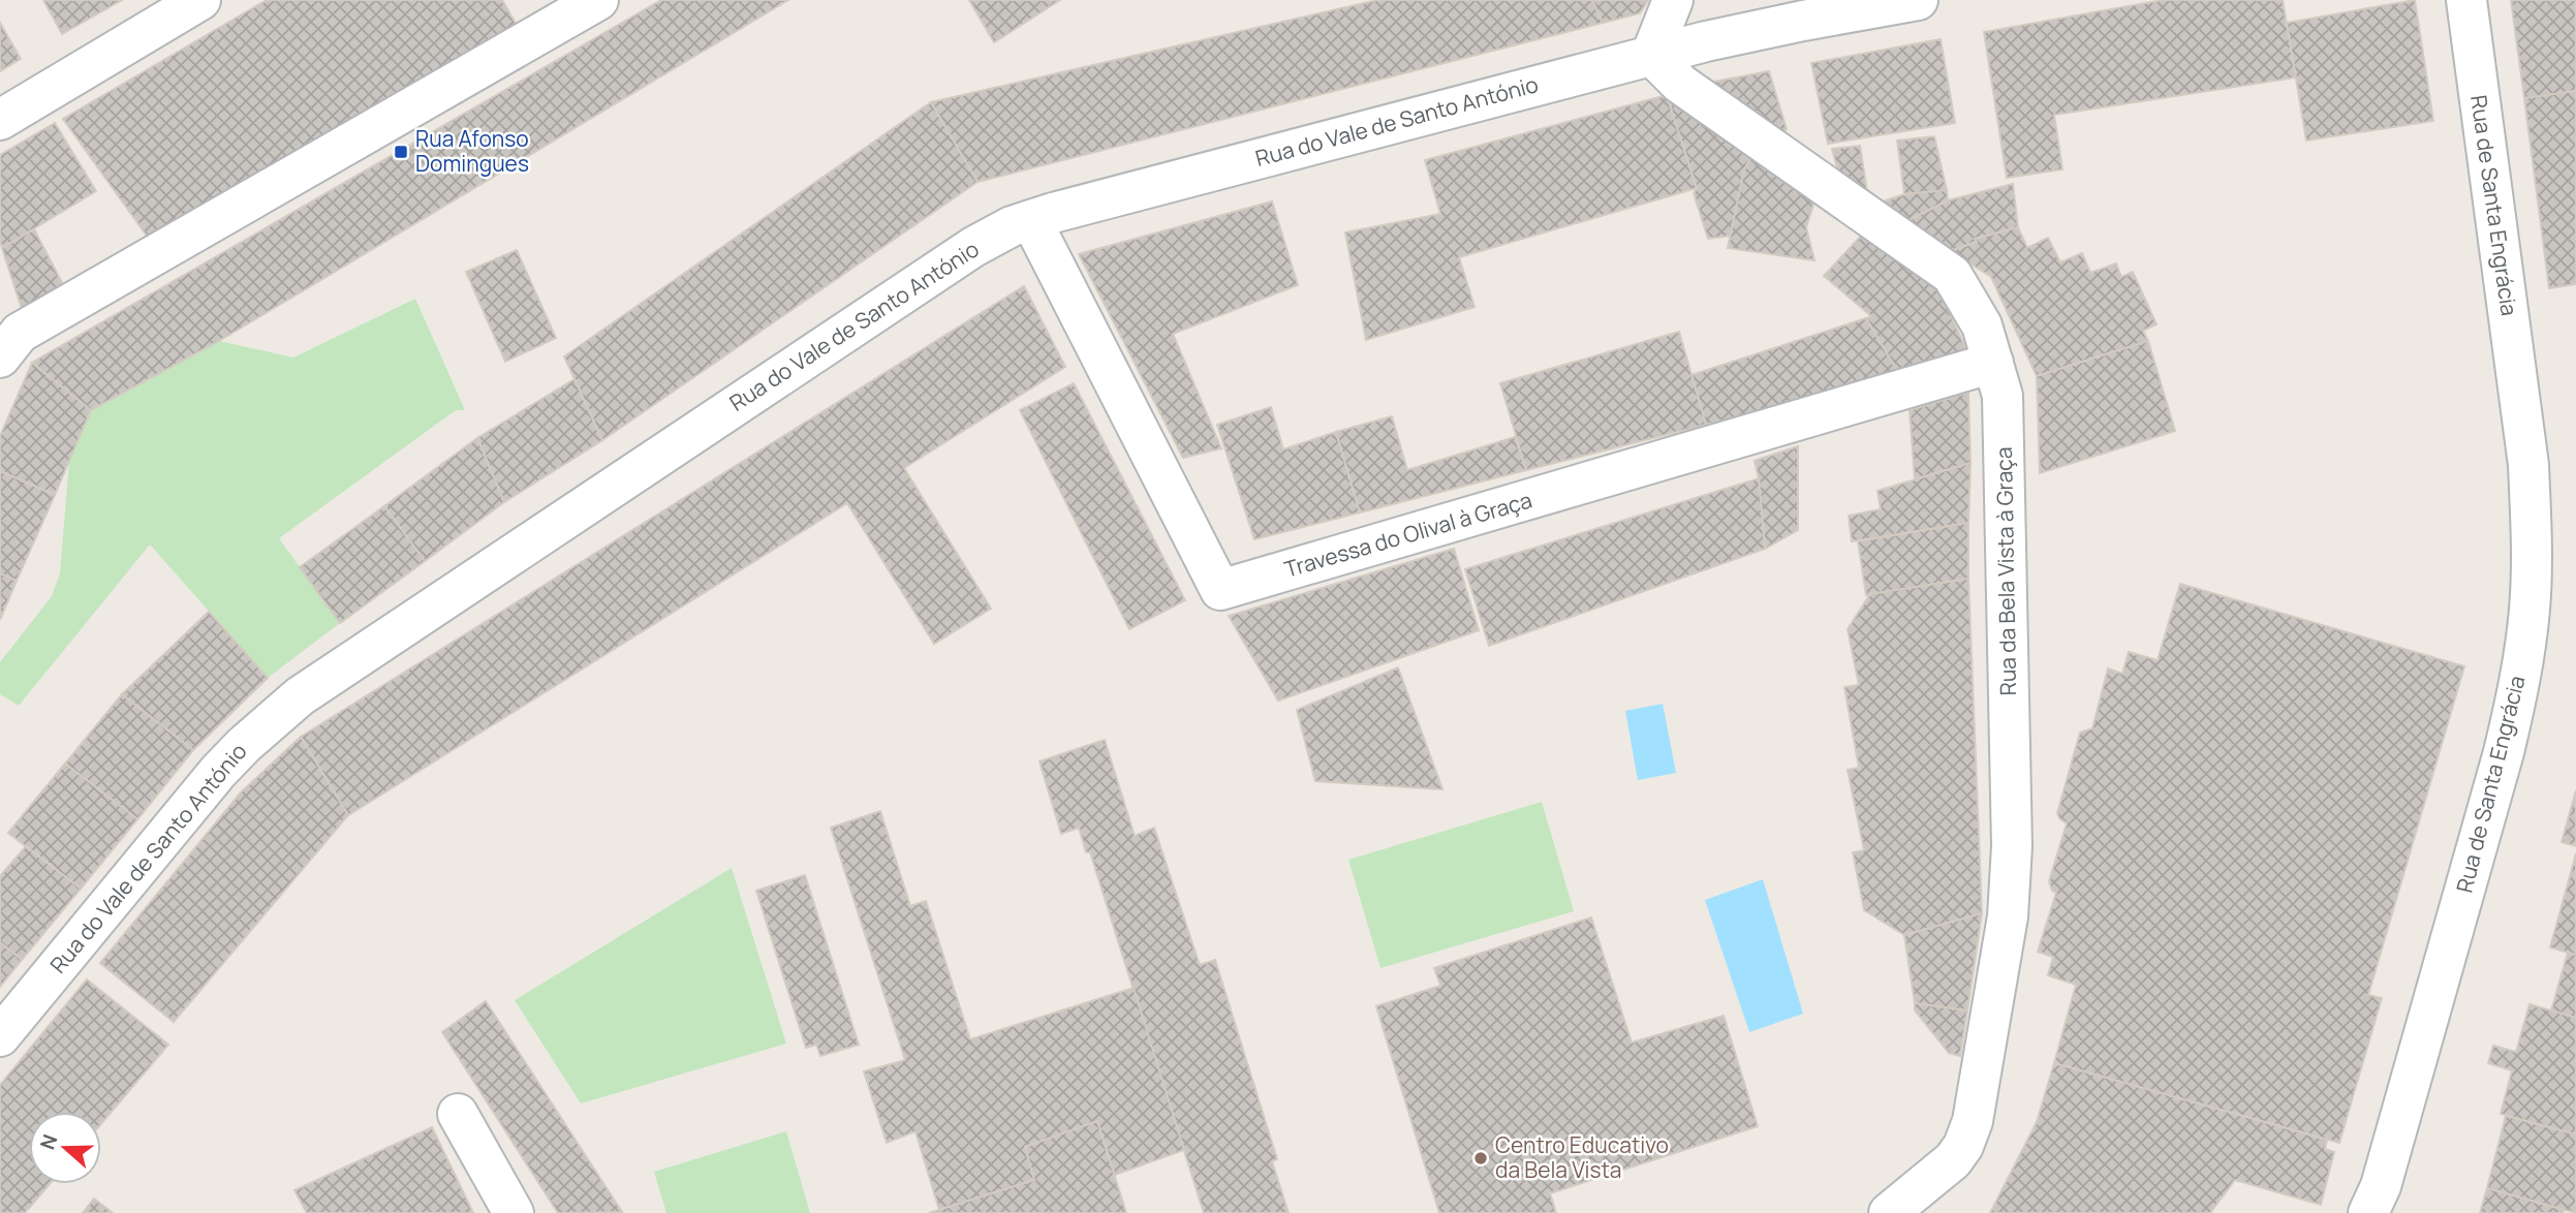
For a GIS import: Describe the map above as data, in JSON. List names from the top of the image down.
{
  "streets": {
    "street": [
      "Rua do Vale de Santo António",
      "Rua de Santa Engrácia",
      "Travessa do Olival à Graça",
      "Rua da Bela Vista à Graça"
    ]
  },
  "crossings": [
    ["Rua do Vale de Santo António", "Travessa do Olival à Graça"],
    ["Rua do Vale de Santo António", "Rua da Bela Vista à Graça"],
    ["Travessa do Olival à Graça", "Rua da Bela Vista à Graça"]
  ],
  "places": {
    "transit": ["Rua Afonso Domingues"],
    "other": ["Centro Educativo da Bela Vista"]
  },
  "north": "left"
}
